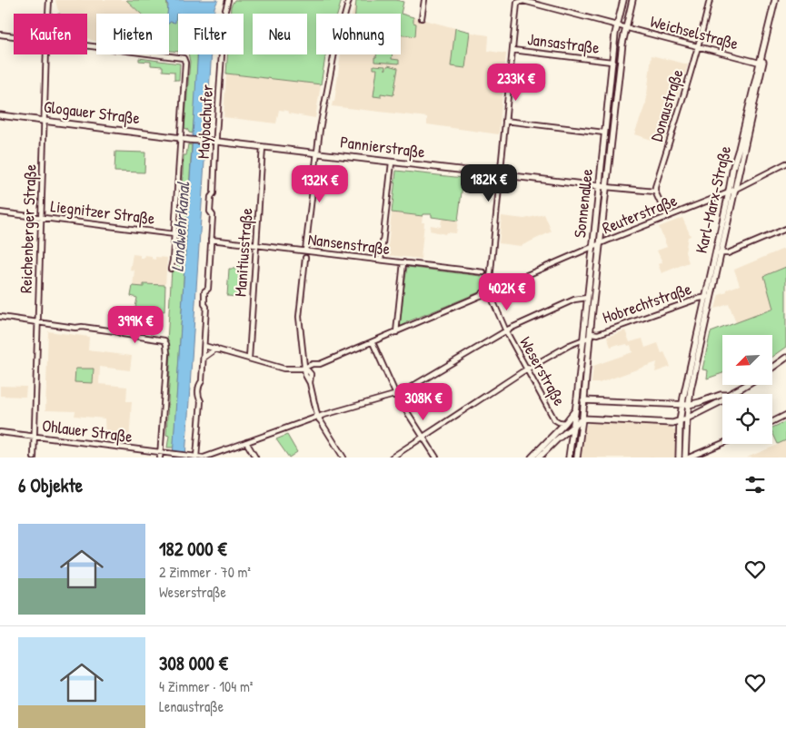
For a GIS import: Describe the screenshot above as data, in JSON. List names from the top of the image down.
{
  "streets": {
    "main road": [
      "Glogauer Straße",
      "Pannierstraße",
      "Karl-Marx-Straße",
      "Sonnenallee"
    ],
    "street": [
      "Weichselstraße",
      "Jansastraße",
      "Donaustraße",
      "Maybachufer",
      "Liegnitzer Straße",
      "Reuterstraße",
      "Reichenberger Straße",
      "Nansenstraße",
      "Manitiusstraße",
      "Hobrechtstraße",
      "Weserstraße",
      "Ohlauer Straße"
    ]
  },
  "crossings": [
    ["Weichselstraße", "Donaustraße"],
    ["Weichselstraße", "Karl-Marx-Straße"],
    ["Weichselstraße", "Sonnenallee"],
    ["Weichselstraße", "Weserstraße"],
    ["Jansastraße", "Sonnenallee"],
    ["Jansastraße", "Weserstraße"],
    ["Donaustraße", "Pannierstraße"],
    ["Glogauer Straße", "Pannierstraße"],
    ["Glogauer Straße", "Reichenberger Straße"],
    ["Maybachufer", "Pannierstraße"],
    ["Maybachufer", "Nansenstraße"],
    ["Maybachufer", "Ohlauer Straße"],
    ["Pannierstraße", "Sonnenallee"],
    ["Pannierstraße", "Manitiusstraße"],
    ["Pannierstraße", "Weserstraße"],
    ["Karl-Marx-Straße", "Reuterstraße"],
    ["Karl-Marx-Straße", "Hobrechtstraße"],
    ["Sonnenallee", "Reuterstraße"],
    ["Sonnenallee", "Hobrechtstraße"],
    ["Liegnitzer Straße", "Reichenberger Straße"],
    ["Reuterstraße", "Weserstraße"],
    ["Reuterstraße", "Ohlauer Straße"],
    ["Reichenberger Straße", "Ohlauer Straße"],
    ["Nansenstraße", "Manitiusstraße"],
    ["Hobrechtstraße", "Weserstraße"]
  ],
  "water": ["Landwehrkanal"],
  "north": "bottom left",
  "page": {
    "chip": [
      "Kaufen",
      "Mieten",
      "Filter",
      "Neu",
      "Wohnung"
    ],
    "price": [
      "233K €",
      "182K €",
      "132K €",
      "402K €",
      "399K €",
      "308K €"
    ],
    "heading": "6 Objekte",
    "list": [
      {
        "name": "182 000 €",
        "note": "2 Zimmer · 70 m² · Weserstraße"
      },
      {
        "name": "308 000 €",
        "note": "4 Zimmer · 104 m² · Lenaustraße"
      }
    ]
  }
}
